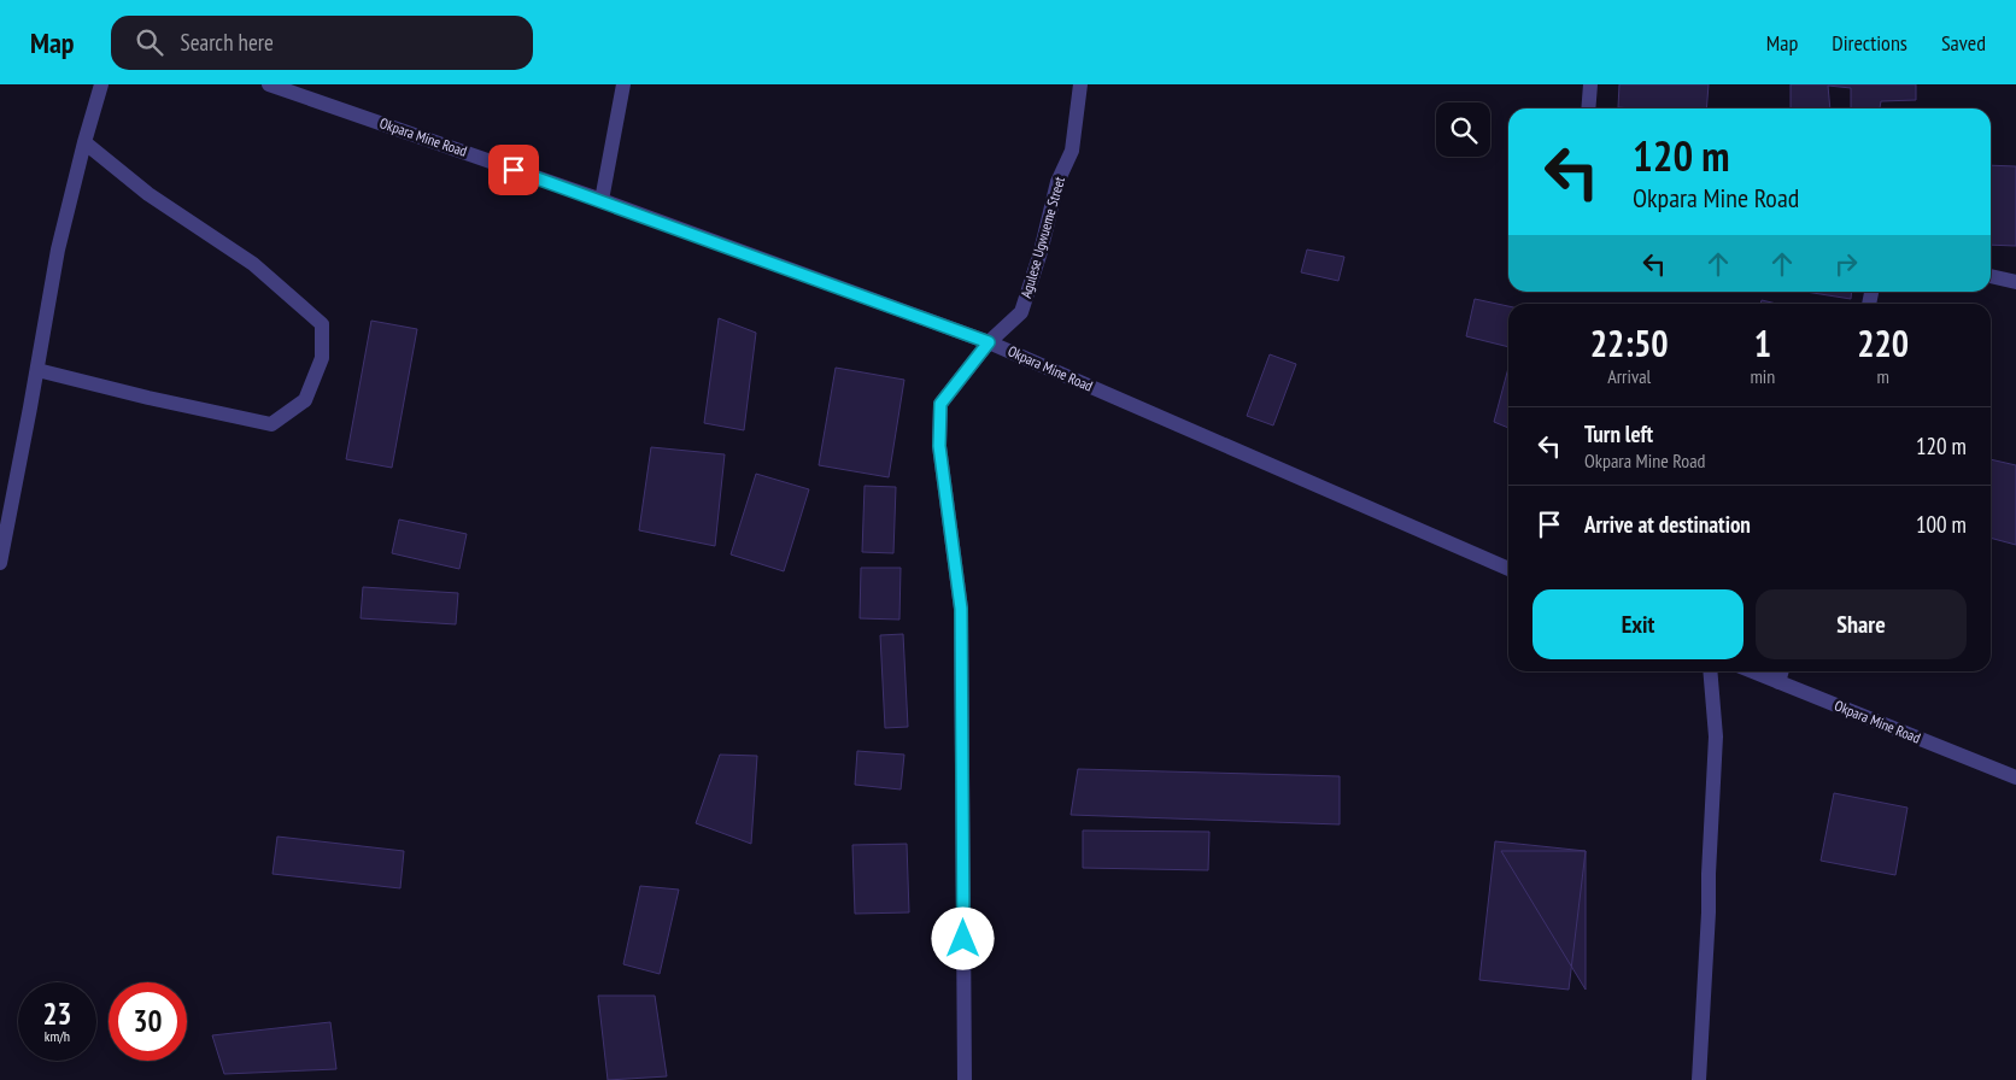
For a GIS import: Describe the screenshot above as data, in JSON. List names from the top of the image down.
{
  "streets": {
    "street": ["Okpara Mine Road", "Agulese Ugwueme Street"]
  },
  "crossings": [
    ["Okpara Mine Road", "Agulese Ugwueme Street"]
  ],
  "page": {
    "header": "Map",
    "search": "Search here",
    "nav": ["Map", "Directions", "Saved"],
    "turn": ["120 m", "Okpara Mine Road"],
    "eta": [
      "22:50",
      "Arrival",
      "1",
      "min",
      "220",
      "m"
    ],
    "list": [
      {
        "name": "Turn left",
        "note": "Okpara Mine Road",
        "value": "120 m"
      },
      {
        "name": "Arrive at destination",
        "value": "100 m"
      }
    ],
    "buttons": ["Exit", "Share"],
    "speed": "23 km/h",
    "limit": "30"
  }
}
